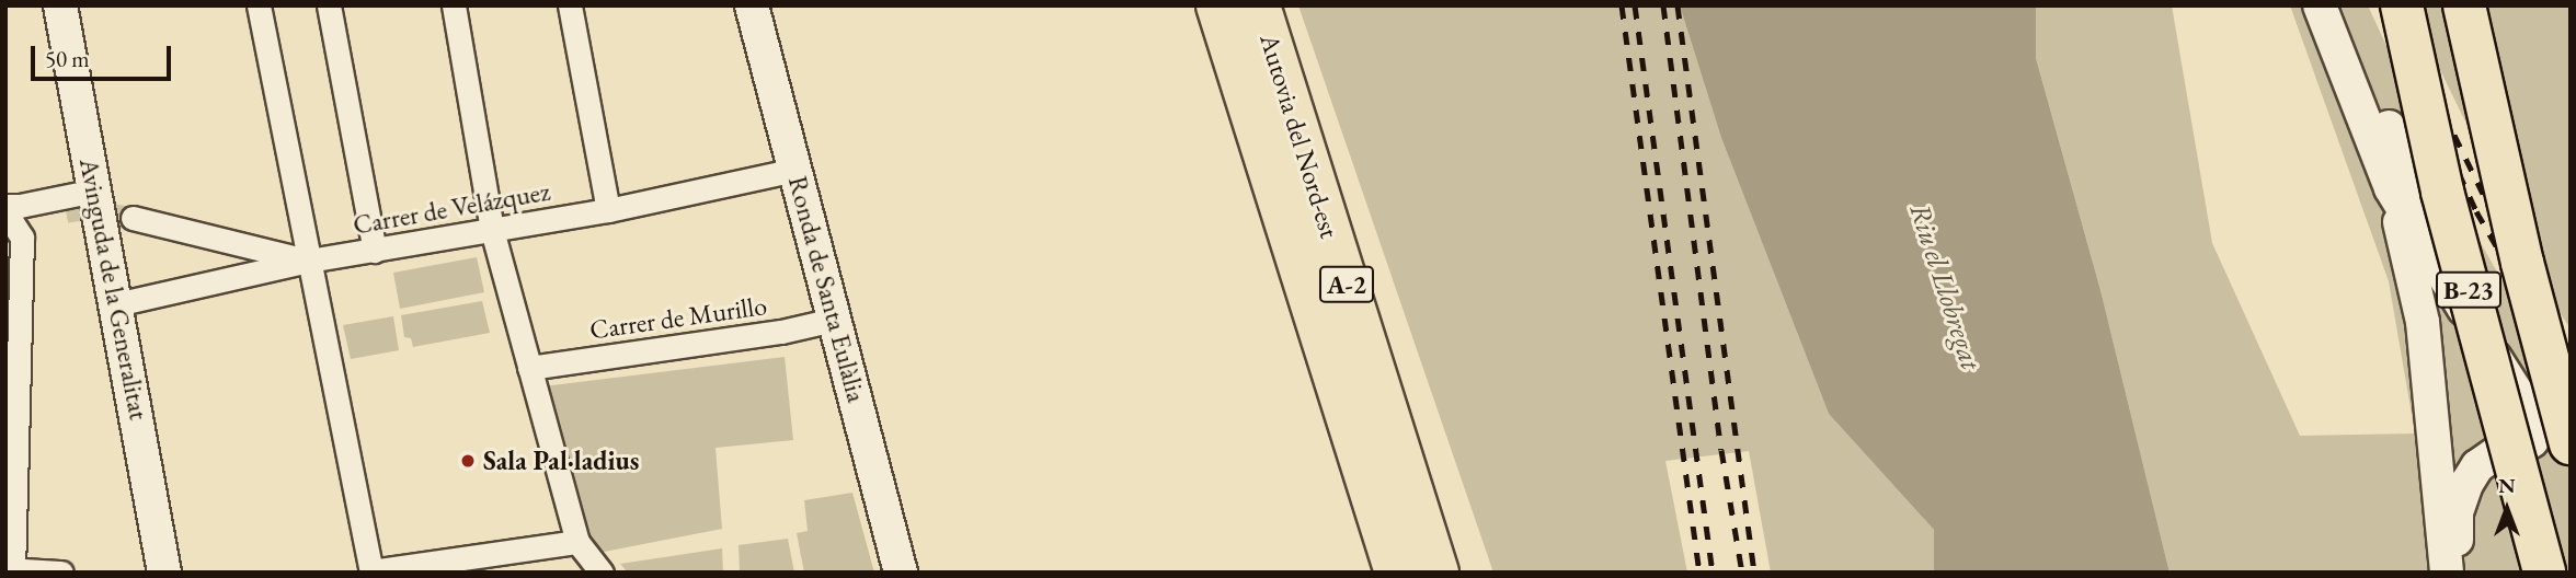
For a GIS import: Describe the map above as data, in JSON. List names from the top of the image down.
{
  "streets": {
    "highway": ["Autovia del Nord-est", "A-2", "B-23"],
    "main road": ["Avinguda de la Generalitat", "Ronda de Santa Eulàlia"],
    "street": ["Carrer de Velázquez", "Carrer de Murillo"]
  },
  "crossings": [
    ["Carrer de Velázquez", "Avinguda de la Generalitat"],
    ["Carrer de Velázquez", "Ronda de Santa Eulàlia"],
    ["Ronda de Santa Eulàlia", "Carrer de Murillo"]
  ],
  "water": ["Riu el Llobregat"],
  "places": ["Sala Pal·ladius"],
  "scale_bar": "50 m",
  "north": "top"
}
